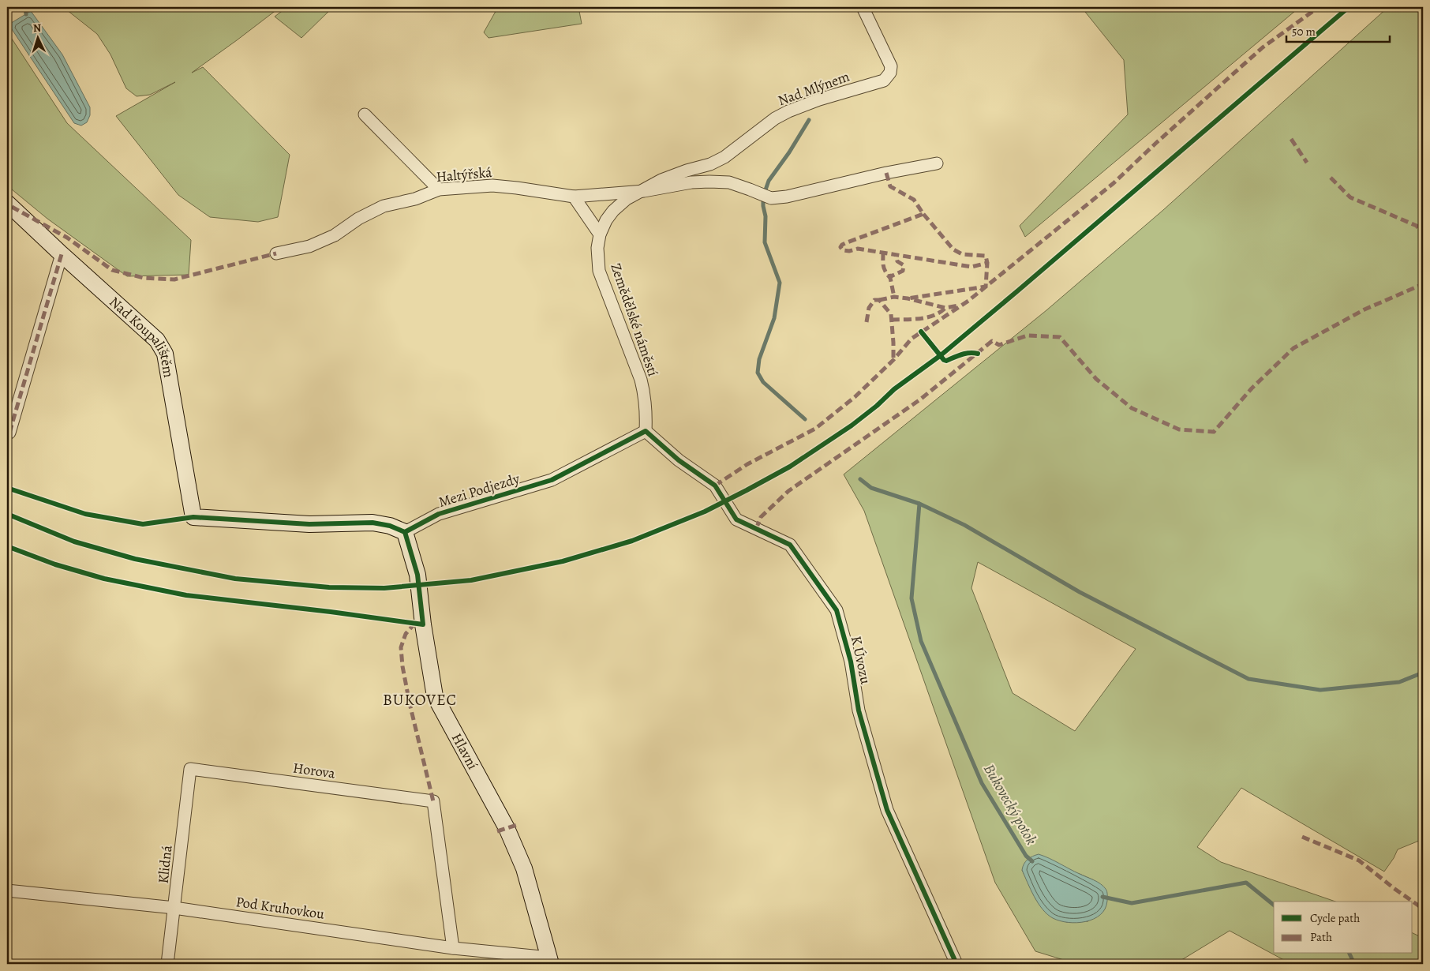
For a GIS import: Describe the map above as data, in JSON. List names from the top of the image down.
{
  "streets": {
    "street": [
      "Nad Mlýnem",
      "Haltýřská",
      "Zemědělské náměstí",
      "Nad Koupalištěm",
      "Mezi Podjezdy",
      "K Úvozu",
      "Hlavní",
      "Horova",
      "Klidná",
      "Pod Kruhovkou"
    ]
  },
  "crossings": [
    ["Nad Mlýnem", "Haltýřská"],
    ["Nad Mlýnem", "Zemědělské náměstí"],
    ["Haltýřská", "Zemědělské náměstí"],
    ["Zemědělské náměstí", "Mezi Podjezdy"],
    ["Zemědělské náměstí", "K Úvozu"],
    ["Nad Koupalištěm", "Mezi Podjezdy"],
    ["Nad Koupalištěm", "Hlavní"],
    ["Mezi Podjezdy", "K Úvozu"],
    ["Mezi Podjezdy", "Hlavní"],
    ["Hlavní", "Pod Kruhovkou"],
    ["Horova", "Klidná"],
    ["Horova", "Pod Kruhovkou"],
    ["Klidná", "Pod Kruhovkou"]
  ],
  "districts": ["BUKOVEC"],
  "water": ["Bukovecký potok"],
  "legend": ["Cycle path", "Path"],
  "scale_bar": "50 m",
  "north": "top"
}
